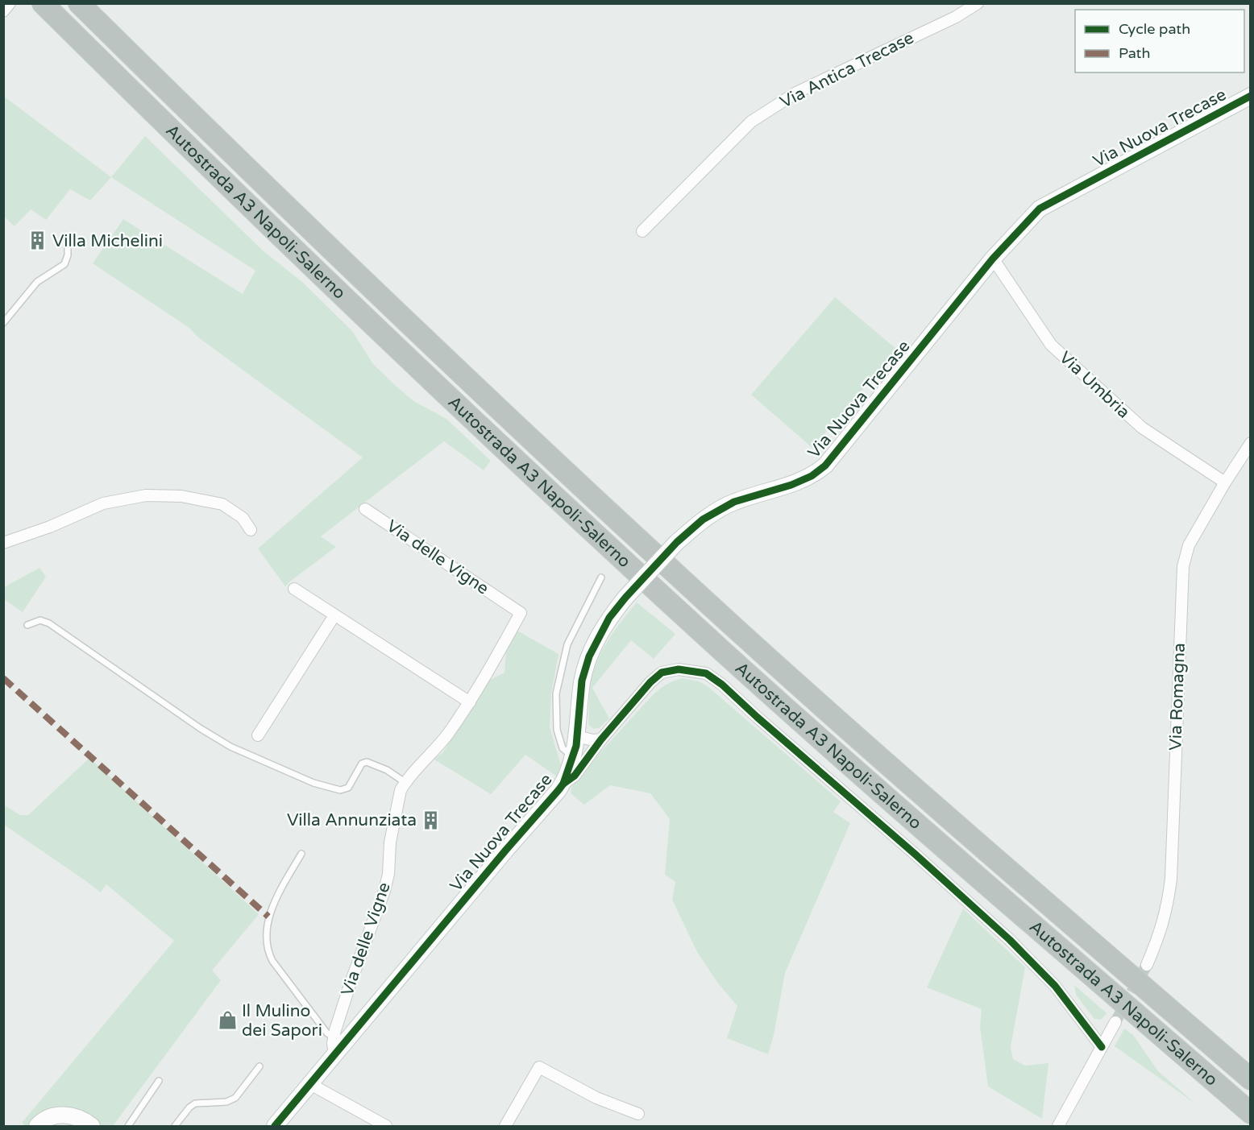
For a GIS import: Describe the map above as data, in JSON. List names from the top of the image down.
{
  "streets": {
    "highway": ["Autostrada A3 Napoli-Salerno"],
    "street": [
      "Via Antica Trecase",
      "Via Nuova Trecase",
      "Via Umbria",
      "Via delle Vigne",
      "Via Romagna"
    ]
  },
  "crossings": [
    ["Via Nuova Trecase", "Via Umbria"],
    ["Via Nuova Trecase", "Via delle Vigne"],
    ["Via Umbria", "Via Romagna"]
  ],
  "places": {
    "building": ["Villa Michelini", "Villa Annunziata"],
    "shop": ["Il Mulino dei Sapori"]
  },
  "legend": ["Cycle path", "Path"]
}
